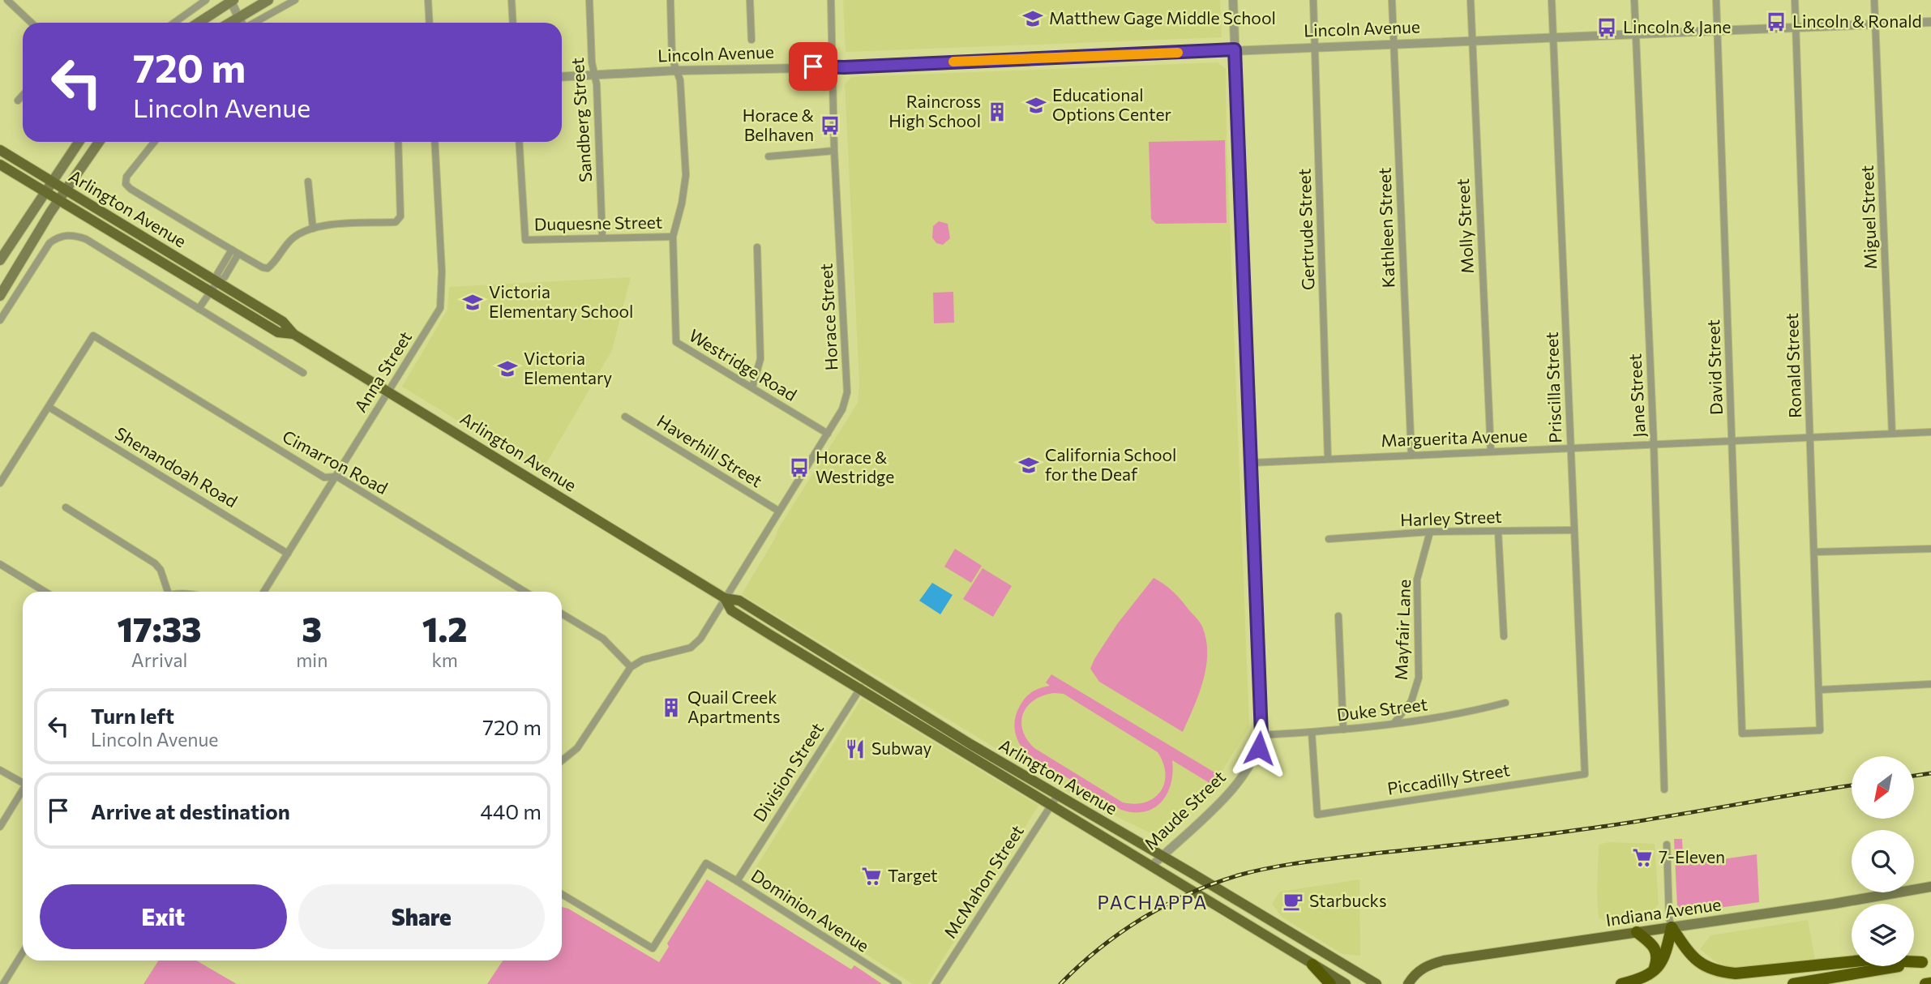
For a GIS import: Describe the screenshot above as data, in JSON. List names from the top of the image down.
{
  "streets": {
    "main road": ["Arlington Avenue", "Indiana Avenue"],
    "street": [
      "Lincoln Avenue",
      "Sandberg Street",
      "Miguel Street",
      "Duquesne Street",
      "Molly Street",
      "Kathleen Street",
      "Gertrude Street",
      "Horace Street",
      "Westridge Road",
      "Ronald Street",
      "David Street",
      "Anna Street",
      "Priscilla Street",
      "Jane Street",
      "Marguerita Avenue",
      "Haverhill Street",
      "Cimarron Road",
      "Shenandoah Road",
      "Harley Street",
      "Mayfair Lane",
      "Duke Street",
      "Division Street",
      "Piccadilly Street",
      "Maude Street",
      "McMahon Street",
      "Dominion Avenue"
    ]
  },
  "crossings": [
    ["Lincoln Avenue", "Sandberg Street"],
    ["Lincoln Avenue", "Miguel Street"],
    ["Lincoln Avenue", "Molly Street"],
    ["Lincoln Avenue", "Kathleen Street"],
    ["Lincoln Avenue", "Gertrude Street"],
    ["Lincoln Avenue", "Horace Street"],
    ["Lincoln Avenue", "Westridge Road"],
    ["Lincoln Avenue", "Ronald Street"],
    ["Lincoln Avenue", "David Street"],
    ["Lincoln Avenue", "Priscilla Street"],
    ["Lincoln Avenue", "Jane Street"],
    ["Lincoln Avenue", "Maude Street"],
    ["Sandberg Street", "Duquesne Street"],
    ["Arlington Avenue", "Horace Street"],
    ["Arlington Avenue", "Anna Street"],
    ["Arlington Avenue", "Division Street"],
    ["Arlington Avenue", "Maude Street"],
    ["Arlington Avenue", "McMahon Street"],
    ["Miguel Street", "Marguerita Avenue"],
    ["Duquesne Street", "Westridge Road"],
    ["Molly Street", "Marguerita Avenue"],
    ["Kathleen Street", "Marguerita Avenue"],
    ["Gertrude Street", "Marguerita Avenue"],
    ["Horace Street", "Westridge Road"],
    ["Horace Street", "Haverhill Street"],
    ["Ronald Street", "David Street"],
    ["Ronald Street", "Marguerita Avenue"],
    ["David Street", "Marguerita Avenue"],
    ["Anna Street", "Cimarron Road"],
    ["Anna Street", "Shenandoah Road"],
    ["Priscilla Street", "Marguerita Avenue"],
    ["Priscilla Street", "Harley Street"],
    ["Priscilla Street", "Piccadilly Street"],
    ["Jane Street", "Marguerita Avenue"],
    ["Marguerita Avenue", "Maude Street"],
    ["Cimarron Road", "Shenandoah Road"],
    ["Harley Street", "Mayfair Lane"],
    ["Mayfair Lane", "Duke Street"],
    ["Duke Street", "Piccadilly Street"],
    ["Duke Street", "Maude Street"],
    ["Division Street", "Dominion Avenue"]
  ],
  "districts": ["PACHAPPA"],
  "places": {
    "school or university": [
      "Matthew Gage Middle School",
      "Educational Options Center",
      "Victoria Elementary School",
      "Victoria Elementary",
      "California School for the Deaf"
    ],
    "bus stop": [
      "Lincoln & Ronald",
      "Lincoln & Jane",
      "Horace & Belhaven",
      "Horace & Westridge"
    ],
    "building": ["Raincross High School", "Quail Creek Apartments"],
    "restaurant": ["Subway"],
    "supermarket": ["7-Eleven", "Target"],
    "cafe": ["Starbucks"]
  },
  "north": "bottom left",
  "page": {
    "turn": ["720 m", "Lincoln Avenue"],
    "eta": [
      "17:33",
      "Arrival",
      "3",
      "min",
      "1.2",
      "km"
    ],
    "list": [
      {
        "name": "Turn left",
        "note": "Lincoln Avenue",
        "value": "720 m"
      },
      {
        "name": "Arrive at destination",
        "value": "440 m"
      }
    ],
    "buttons": ["Exit", "Share"]
  }
}
